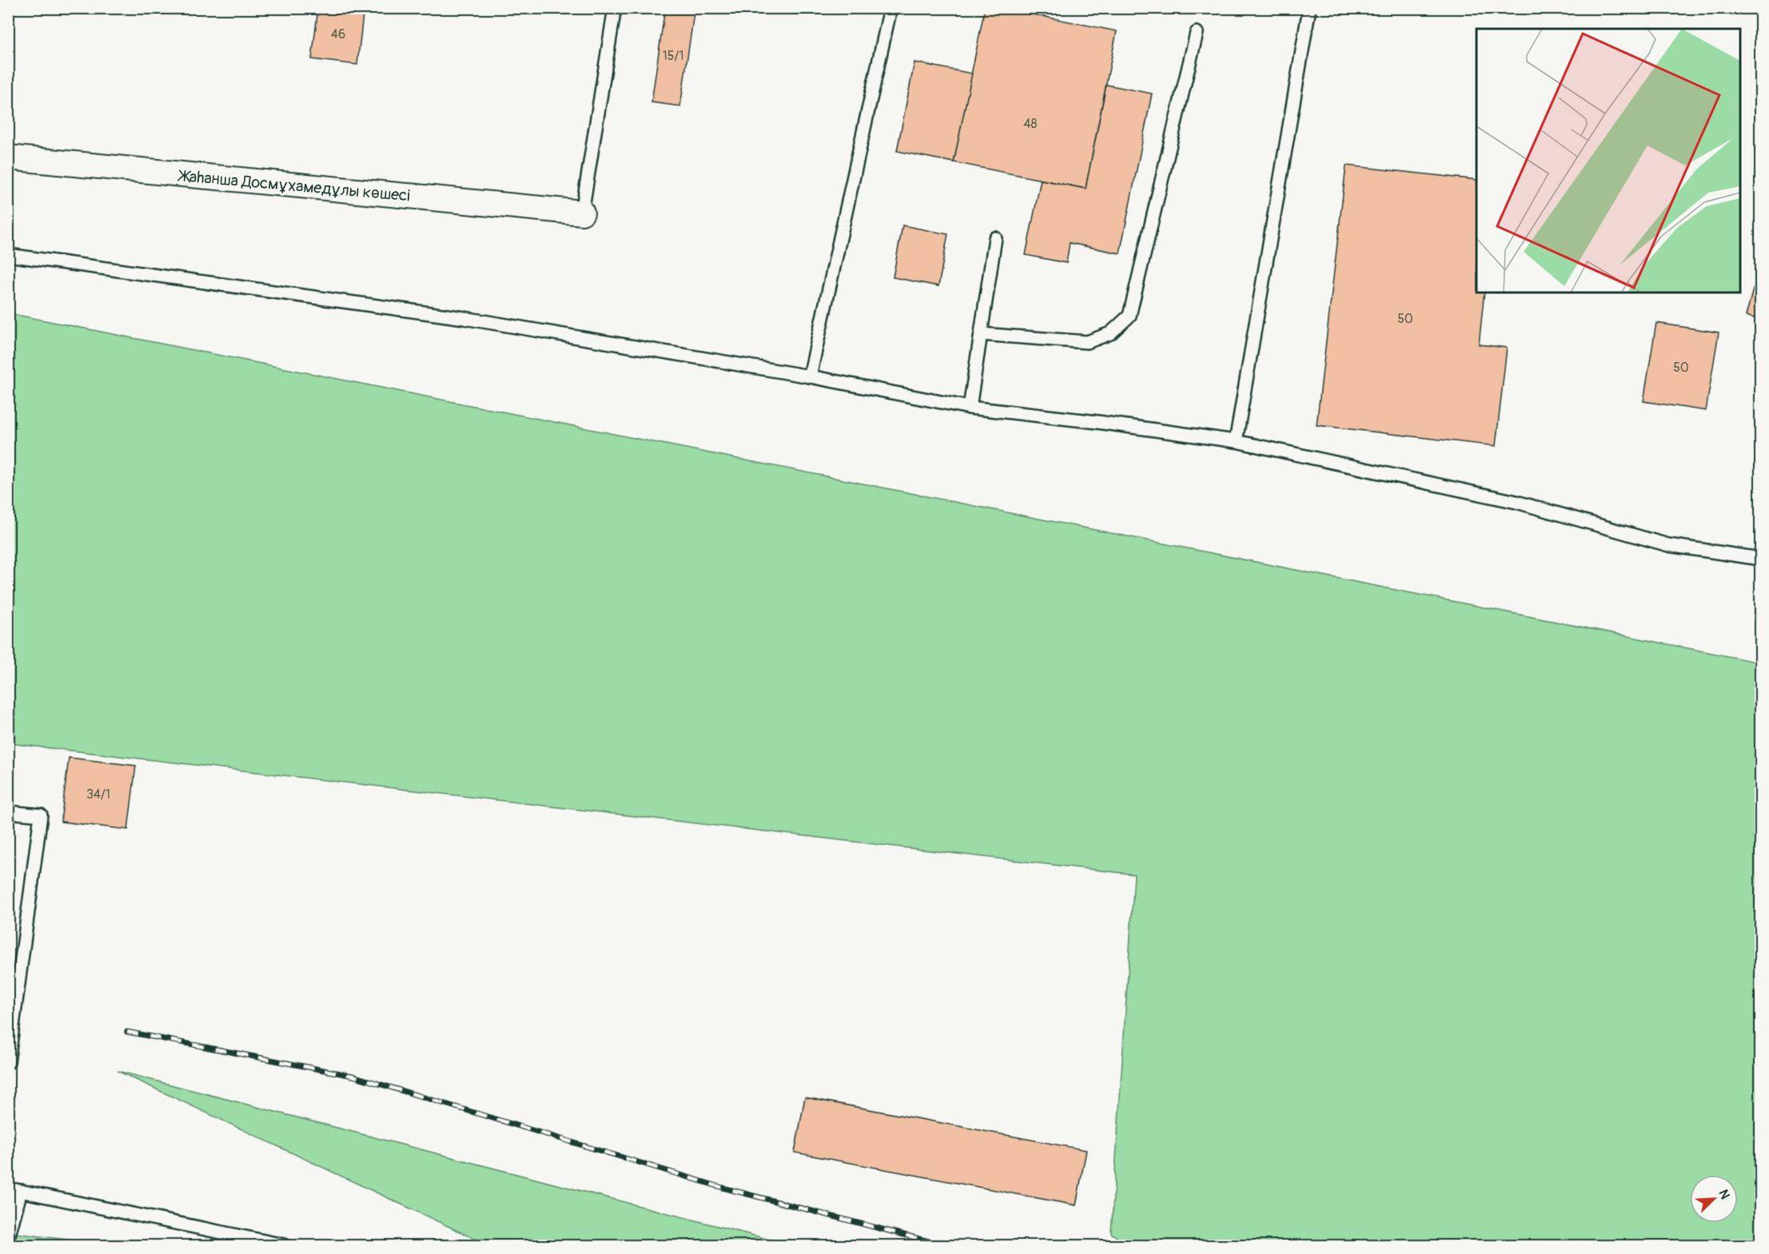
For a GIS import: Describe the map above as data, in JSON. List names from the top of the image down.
{
  "streets": {
    "street": ["Жаһанша Досмұхамедұлы көшесі"]
  },
  "house_numbers": [
    "46",
    "15/1",
    "48",
    "50",
    "50",
    "34/1"
  ],
  "north": "top right"
}
